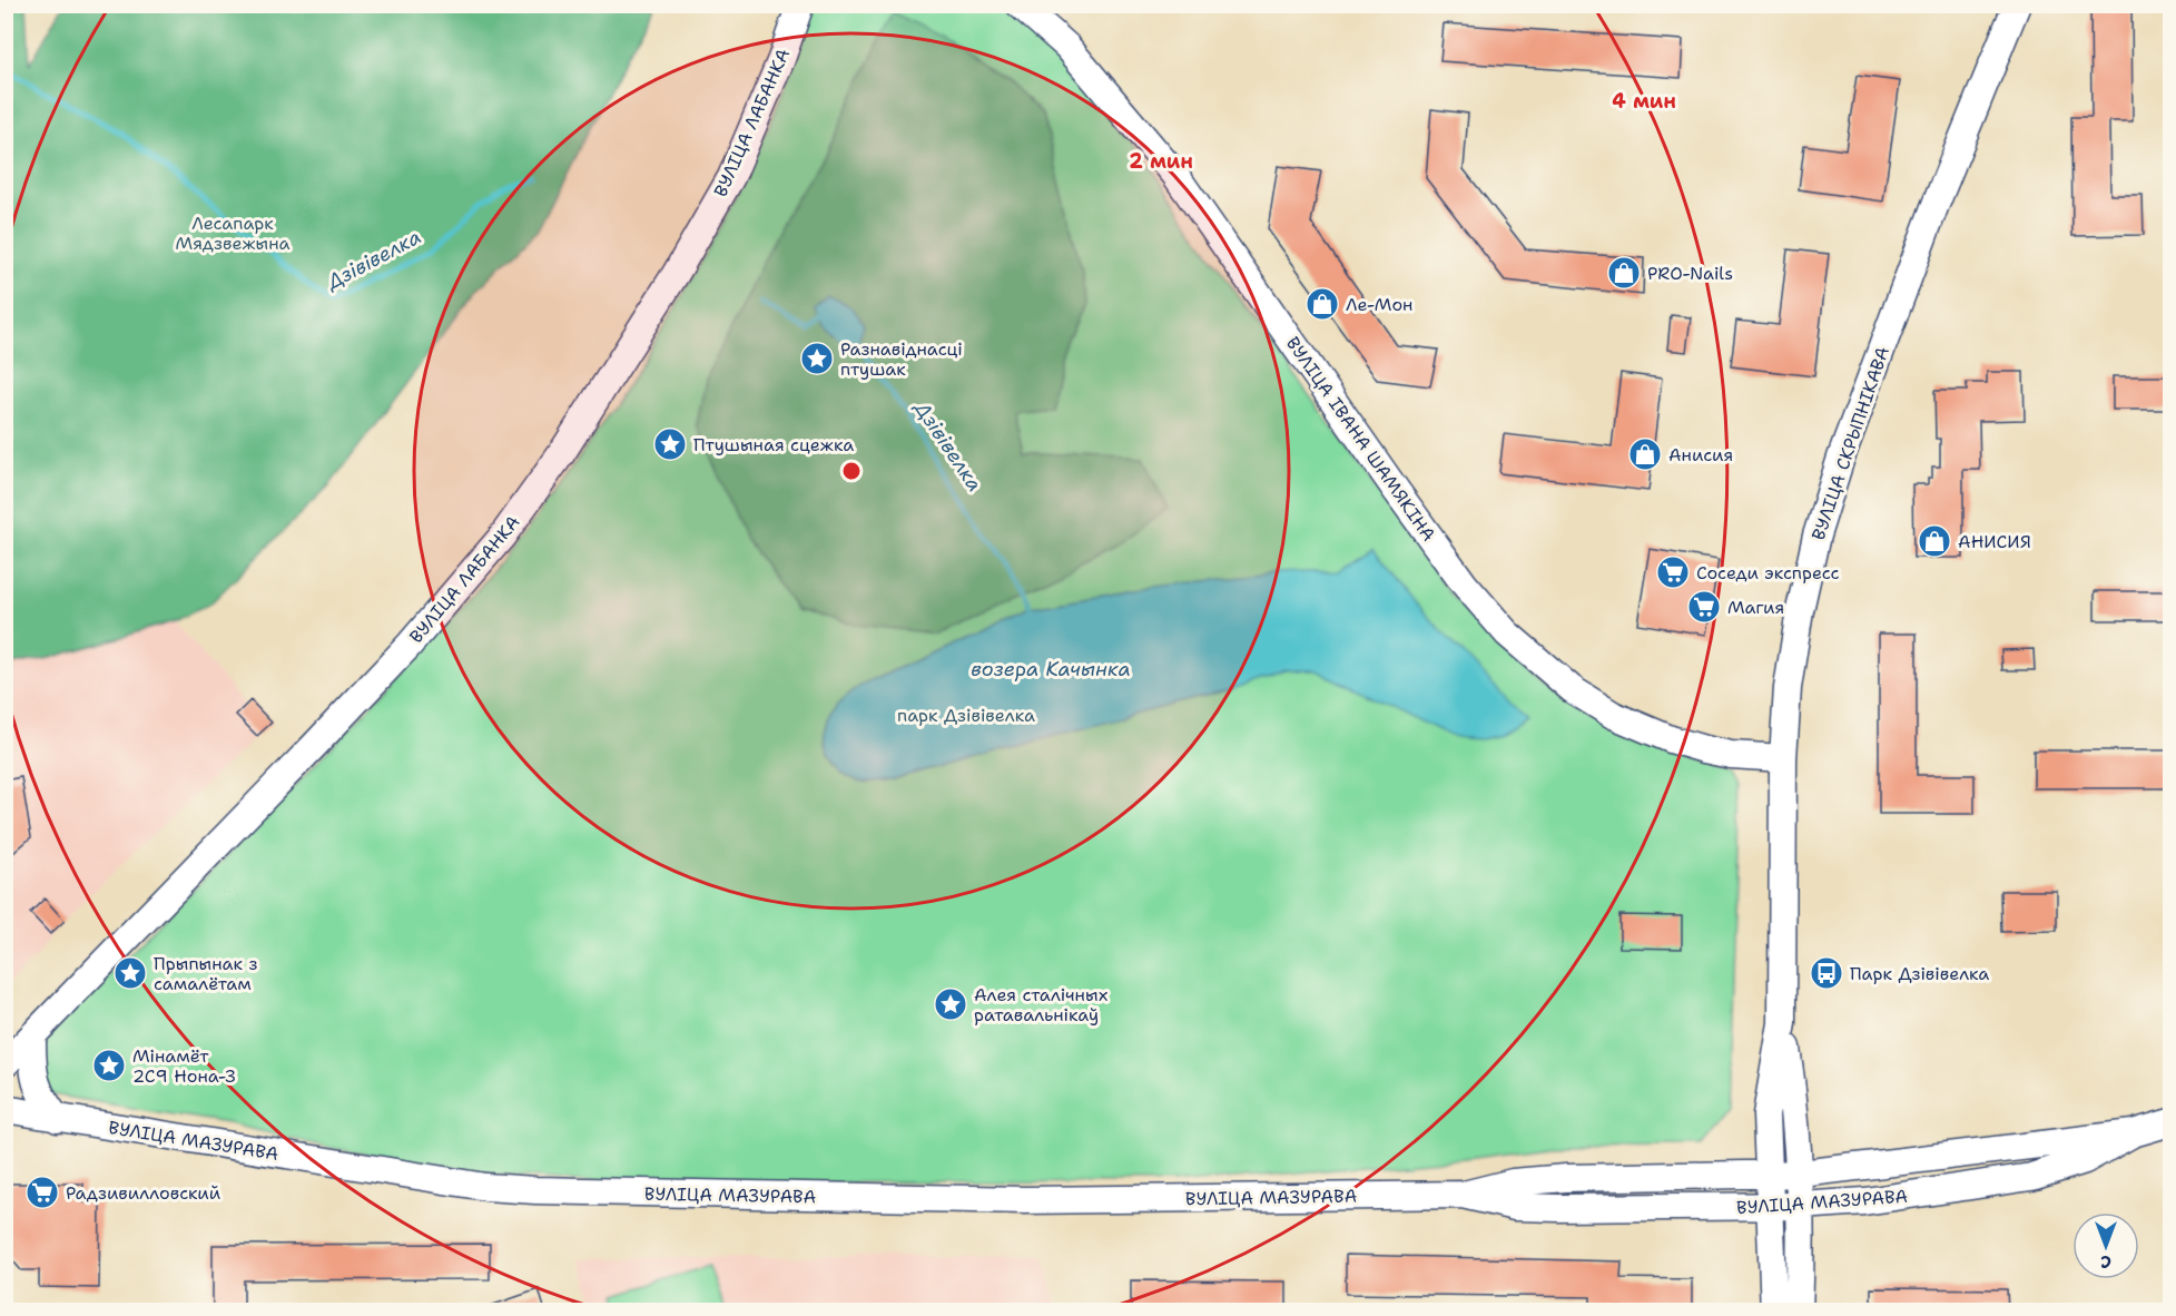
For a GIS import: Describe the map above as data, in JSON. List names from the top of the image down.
{
  "streets": {
    "main road": [
      "ВУЛІЦА ЛАБАНКА",
      "ВУЛІЦА ІВАНА ШАМЯКІНА",
      "ВУЛІЦА СКРЫПНІКАВА",
      "ВУЛІЦА МАЗУРАВА"
    ]
  },
  "crossings": [
    ["ВУЛІЦА ІВАНА ШАМЯКІНА", "ВУЛІЦА СКРЫПНІКАВА"],
    ["ВУЛІЦА СКРЫПНІКАВА", "ВУЛІЦА МАЗУРАВА"]
  ],
  "water": ["Дзівівелка", "возера Качынка"],
  "parks": ["Лесапарк Мядзвежына", "парк Дзівівелка"],
  "places": {
    "shop": [
      "PRO-Nails",
      "Ле-Мон",
      "Анисия",
      "АНИСИЯ"
    ],
    "place": [
      "Разнавіднасці птушак",
      "Птушыная сцежка",
      "Прыпынак з самалётам",
      "Алея сталічных ратавальнікаў",
      "Мінамёт 2С9 Нона-З"
    ],
    "supermarket": ["Соседи экспресс", "Магия", "Радзивилловский"],
    "bus stop": ["Парк Дзівівелка"]
  },
  "north": "bottom",
  "rings": ["4 мин", "2 мин"]
}
